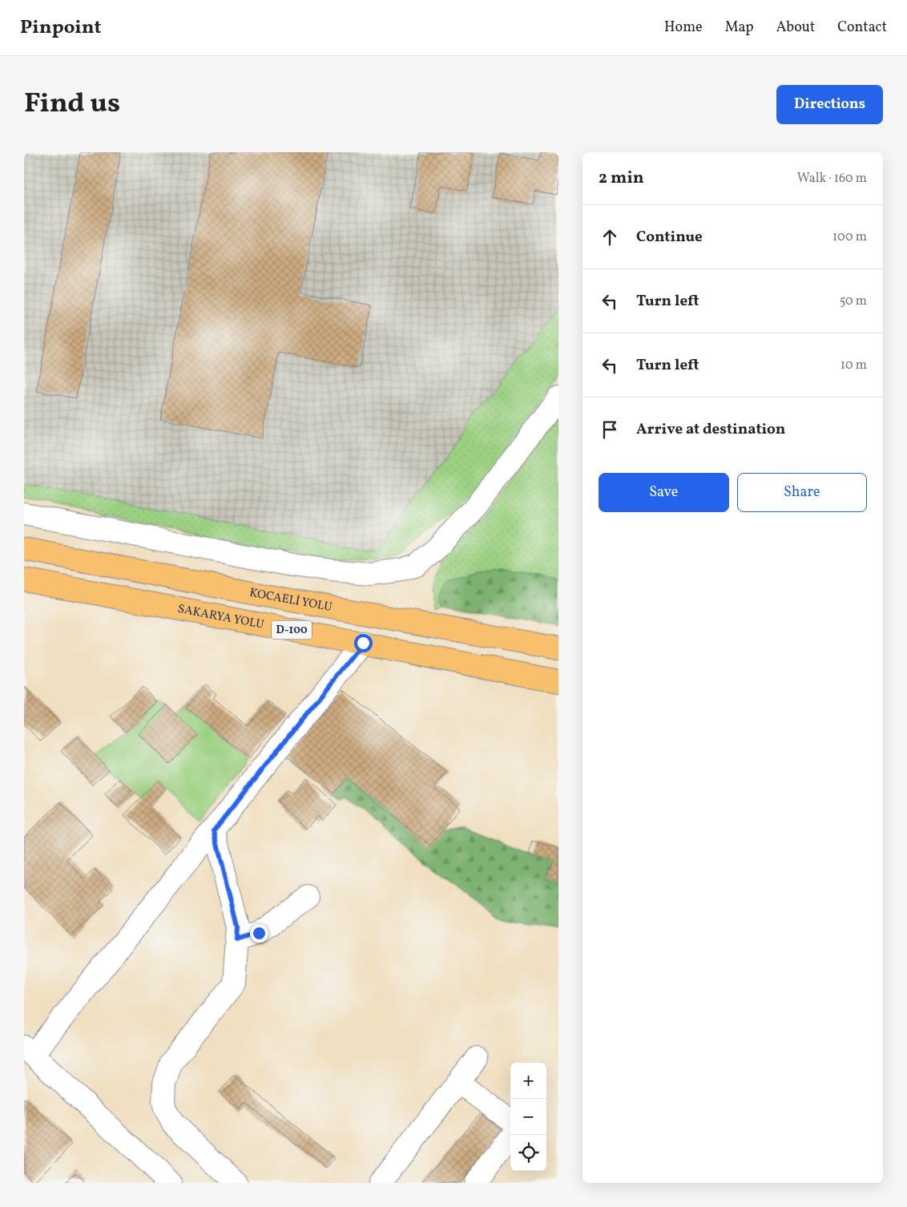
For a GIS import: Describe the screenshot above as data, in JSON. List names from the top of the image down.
{
  "streets": {
    "highway": ["KOCAELİ YOLU", "SAKARYA YOLU", "D-100"]
  },
  "page": {
    "header": "Pinpoint",
    "nav": [
      "Home",
      "Map",
      "About",
      "Contact"
    ],
    "title": "Find us",
    "buttons": [
      "Directions",
      ["Save", "Share"]
    ],
    "heading": ["2 min", "Walk · 160 m"],
    "list": [
      ["Continue", "100 m"],
      ["Turn left", "50 m"],
      ["Turn left", "10 m"],
      "Arrive at destination"
    ],
    "map_buttons": ["+", "−"]
  }
}
